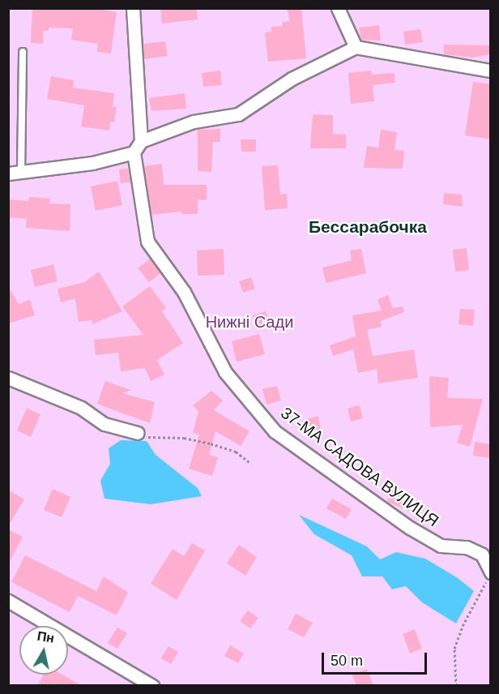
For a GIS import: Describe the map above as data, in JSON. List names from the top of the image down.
{
  "streets": {
    "street": ["37-МА САДОВА ВУЛИЦЯ"]
  },
  "districts": ["Бессарабочка"],
  "parks": ["Нижні Сади"],
  "scale_bar": "50 m",
  "north": "top"
}
